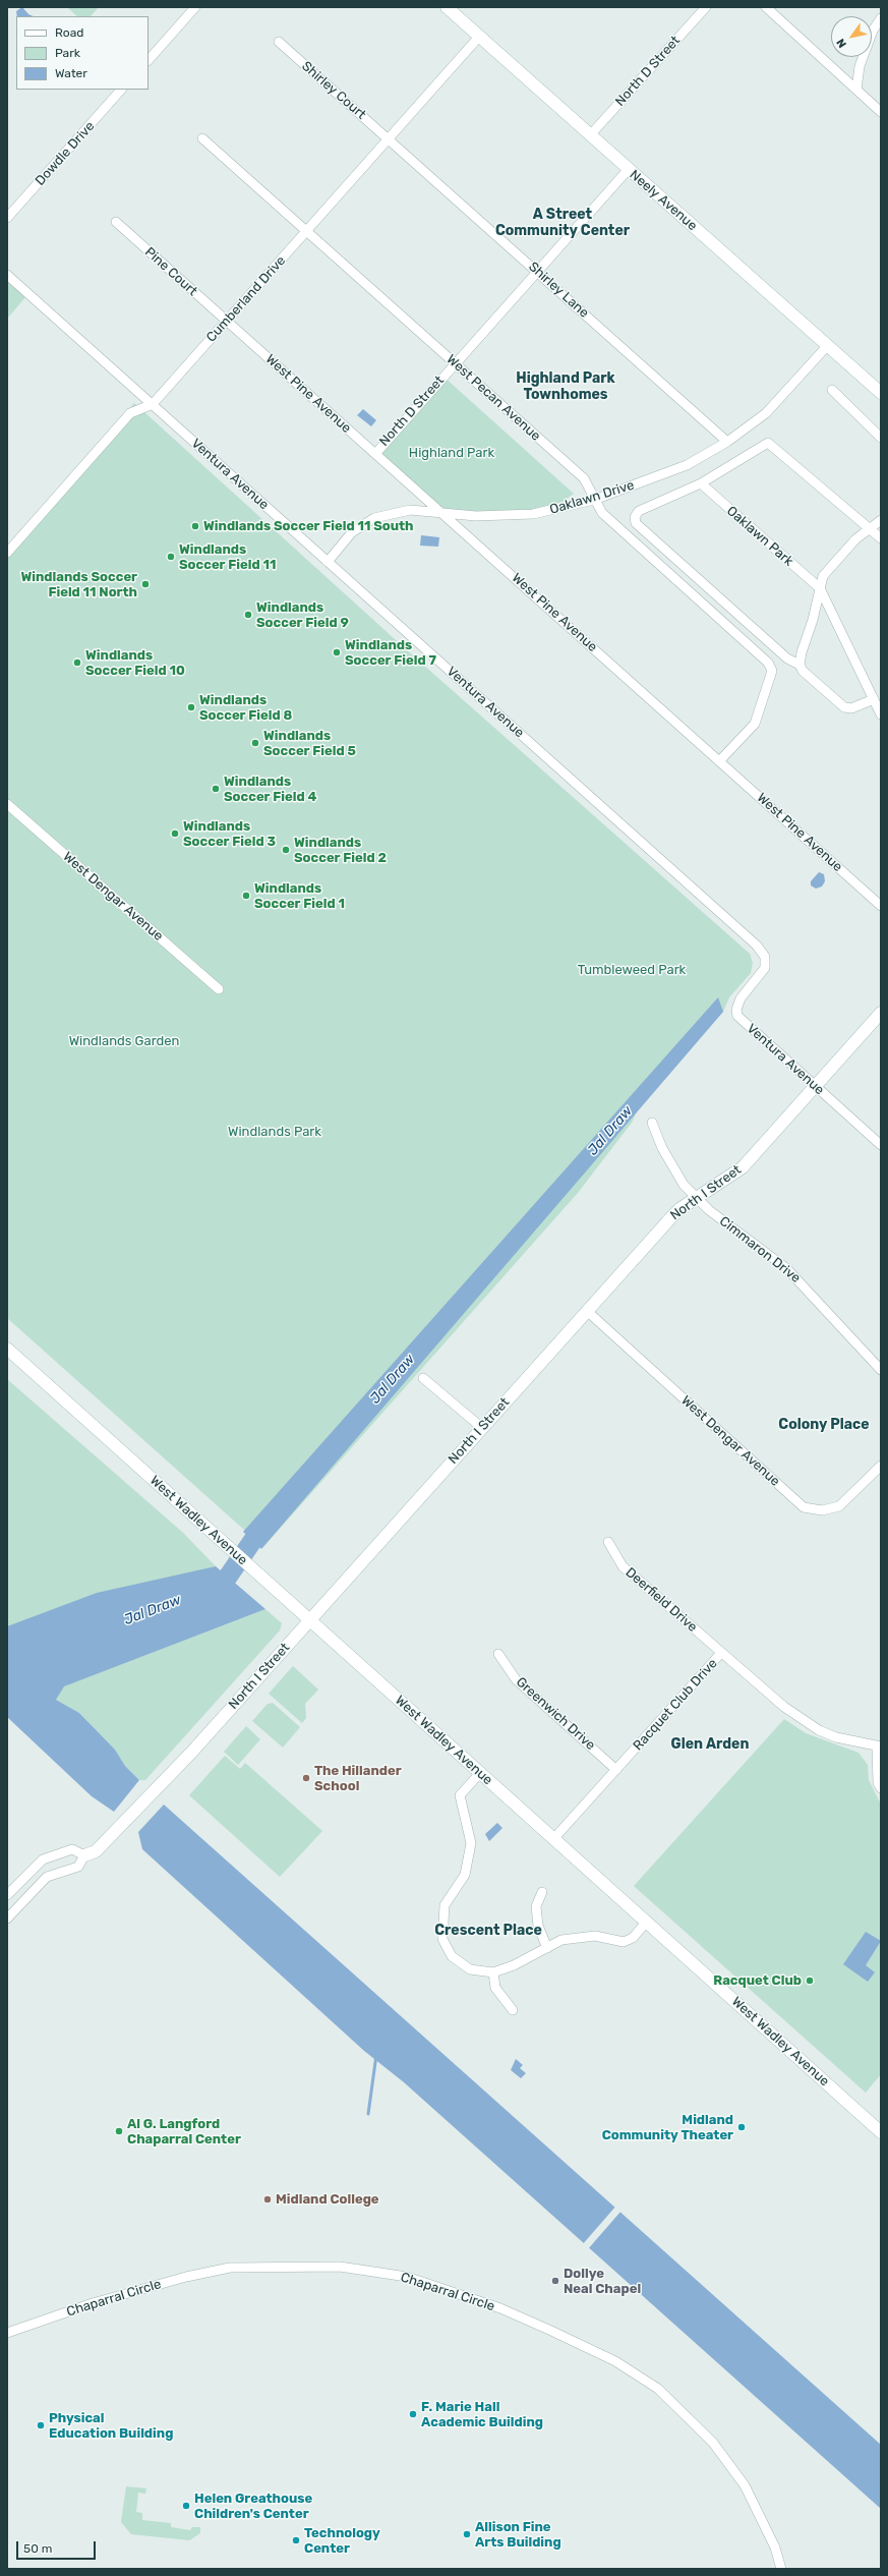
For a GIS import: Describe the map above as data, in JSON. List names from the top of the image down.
{
  "streets": {
    "street": [
      "North D Street",
      "Shirley Court",
      "Dowdle Drive",
      "Neely Avenue",
      "Pine Court",
      "Shirley Lane",
      "Cumberland Drive",
      "West Pine Avenue",
      "West Pecan Avenue",
      "Ventura Avenue",
      "Oaklawn Drive",
      "Oaklawn Park",
      "West Dengar Avenue",
      "North I Street",
      "Cimmaron Drive",
      "West Wadley Avenue",
      "Deerfield Drive",
      "Racquet Club Drive",
      "Greenwich Drive",
      "Chaparral Circle"
    ]
  },
  "crossings": [
    ["North D Street", "Neely Avenue"],
    ["North D Street", "Shirley Lane"],
    ["North D Street", "West Pine Avenue"],
    ["North D Street", "West Pecan Avenue"],
    ["Shirley Court", "Shirley Lane"],
    ["Shirley Court", "Cumberland Drive"],
    ["Neely Avenue", "Cumberland Drive"],
    ["Neely Avenue", "Oaklawn Drive"],
    ["Pine Court", "Cumberland Drive"],
    ["Pine Court", "West Pine Avenue"],
    ["Shirley Lane", "Cumberland Drive"],
    ["Shirley Lane", "Oaklawn Drive"],
    ["Cumberland Drive", "West Pine Avenue"],
    ["Cumberland Drive", "West Pecan Avenue"],
    ["Cumberland Drive", "Ventura Avenue"],
    ["West Pine Avenue", "West Pecan Avenue"],
    ["West Pine Avenue", "Oaklawn Drive"],
    ["West Pecan Avenue", "Oaklawn Drive"],
    ["Ventura Avenue", "Oaklawn Drive"],
    ["Ventura Avenue", "North I Street"],
    ["West Dengar Avenue", "North I Street"],
    ["North I Street", "Cimmaron Drive"],
    ["North I Street", "West Wadley Avenue"],
    ["West Wadley Avenue", "Racquet Club Drive"],
    ["Deerfield Drive", "Racquet Club Drive"],
    ["Racquet Club Drive", "Greenwich Drive"]
  ],
  "districts": [
    "A Street Community Center",
    "Highland Park Townhomes",
    "Colony Place",
    "Glen Arden",
    "Crescent Place"
  ],
  "water": ["Jal Draw"],
  "parks": [
    "Highland Park",
    "Tumbleweed Park",
    "Windlands Garden",
    "Windlands Park"
  ],
  "places": [
    "Windlands Soccer Field 11 South",
    "Windlands Soccer Field 11",
    "Windlands Soccer Field 11 North",
    "Windlands Soccer Field 9",
    "Windlands Soccer Field 7",
    "Windlands Soccer Field 10",
    "Windlands Soccer Field 8",
    "Windlands Soccer Field 5",
    "Windlands Soccer Field 4",
    "Windlands Soccer Field 3",
    "Windlands Soccer Field 2",
    "Windlands Soccer Field 1",
    "The Hillander School",
    "Racquet Club",
    "Midland Community Theater",
    "Al G. Langford Chaparral Center",
    "Midland College",
    "Dollye Neal Chapel",
    "F. Marie Hall Academic Building",
    "Physical Education Building",
    "Helen Greathouse Children's Center",
    "Allison Fine Arts Building",
    "Technology Center"
  ],
  "legend": ["Road", "Park", "Water"],
  "scale_bar": "50 m",
  "north": "bottom left"
}
